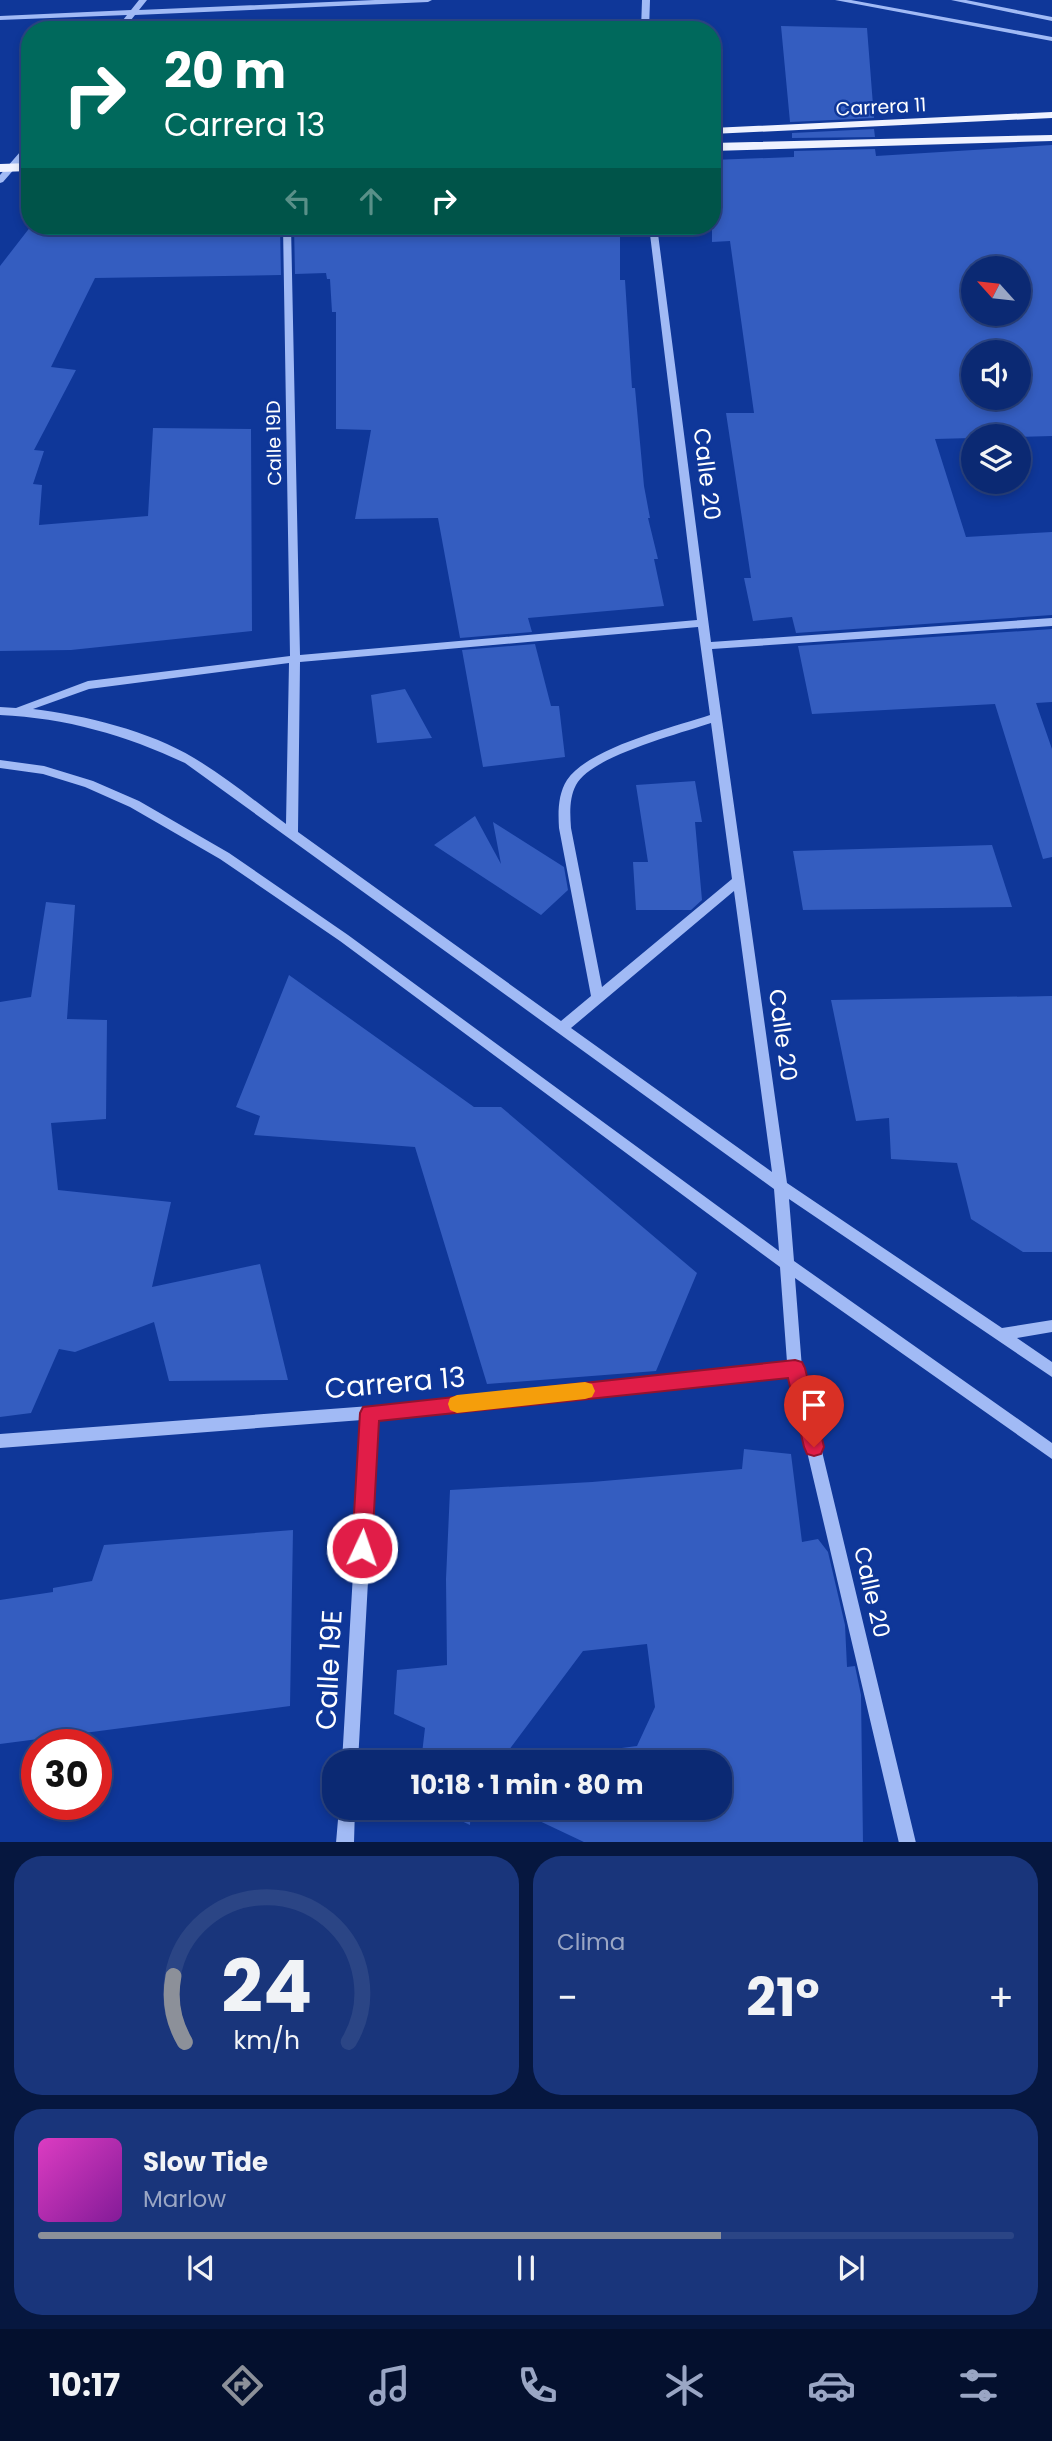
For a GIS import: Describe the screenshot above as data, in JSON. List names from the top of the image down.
{
  "streets": {
    "main road": ["Carrera 11"],
    "street": [
      "Calle 19D",
      "Calle 20",
      "Carrera 13",
      "Calle 19E"
    ]
  },
  "crossings": [
    ["Calle 20", "Carrera 13"],
    ["Carrera 13", "Calle 19E"]
  ],
  "north": "top left",
  "page": {
    "turn": ["20 m", "Carrera 13"],
    "limit": "30",
    "trip": "10:18 · 1 min · 80 m",
    "tile": "Clima",
    "heat": ["−", "21°", "+"],
    "song": ["Slow Tide", "Marlow"],
    "tabs": "10:17",
    "gauge": ["24", "km/h"]
  }
}
